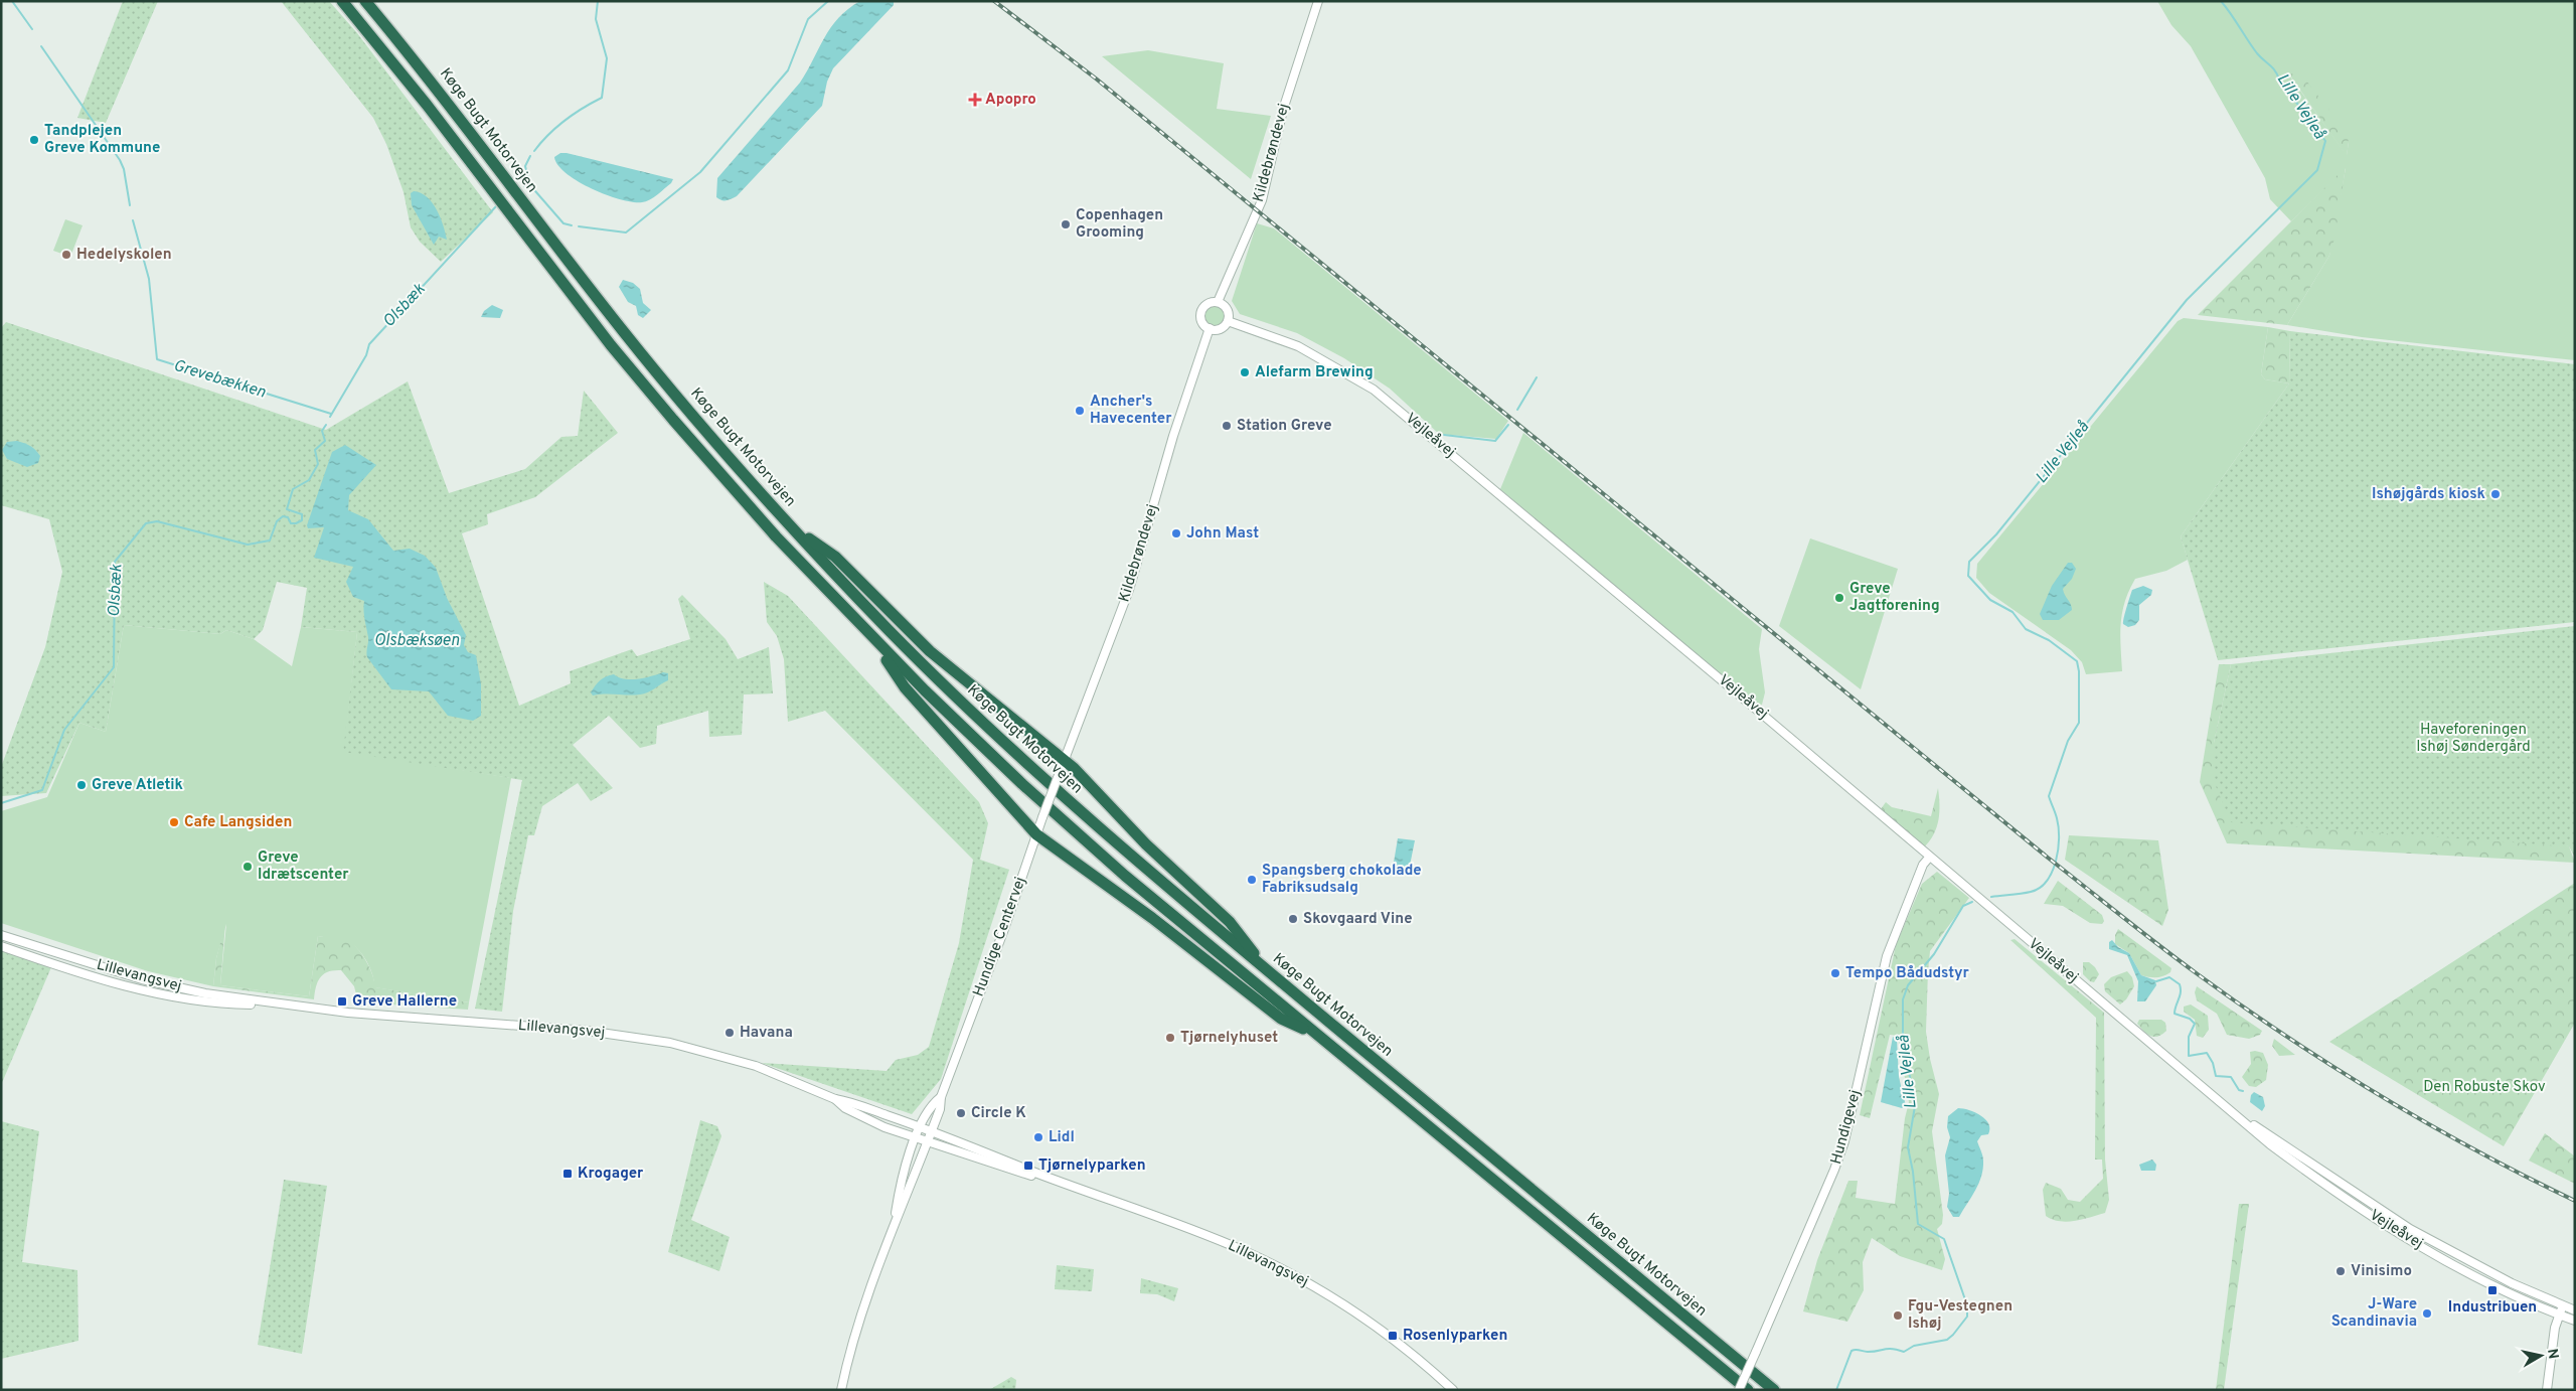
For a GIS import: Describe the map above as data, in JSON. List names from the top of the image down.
{
  "streets": {
    "highway": ["Køge Bugt Motorvejen"],
    "street": [
      "Kildebrøndevej",
      "Vejleåvej",
      "Hundige Centervej",
      "Lillevangsvej",
      "Hundigevej"
    ]
  },
  "crossings": [
    ["Kildebrøndevej", "Vejleåvej"],
    ["Kildebrøndevej", "Hundige Centervej"],
    ["Vejleåvej", "Hundigevej"],
    ["Hundige Centervej", "Lillevangsvej"]
  ],
  "water": [
    "Lille Vejleå",
    "Olsbæk",
    "Grevebækken",
    "Olsbæksøen"
  ],
  "parks": ["Haveforeningen Ishøj Søndergård", "Den Robuste Skov"],
  "places": {
    "health": ["Apopro"],
    "other": [
      "Tandplejen Greve Kommune",
      "Copenhagen Grooming",
      "Hedelyskolen",
      "Alefarm Brewing",
      "Ancher's Havecenter",
      "Station Greve",
      "Ishøjgårds kiosk",
      "John Mast",
      "Greve Jagtforening",
      "Greve Atletik",
      "Cafe Langsiden",
      "Greve Idrætscenter",
      "Spangsberg chokolade Fabriksudsalg",
      "Skovgaard Vine",
      "Tempo Bådudstyr",
      "Havana",
      "Tjørnelyhuset",
      "Circle K",
      "Lidl",
      "Vinisimo",
      "J-Ware Scandinavia",
      "Fgu-Vestegnen Ishøj"
    ],
    "transit": [
      "Greve Hallerne",
      "Tjørnelyparken",
      "Krogager",
      "Industribuen",
      "Rosenlyparken"
    ]
  },
  "north": "right"
}
